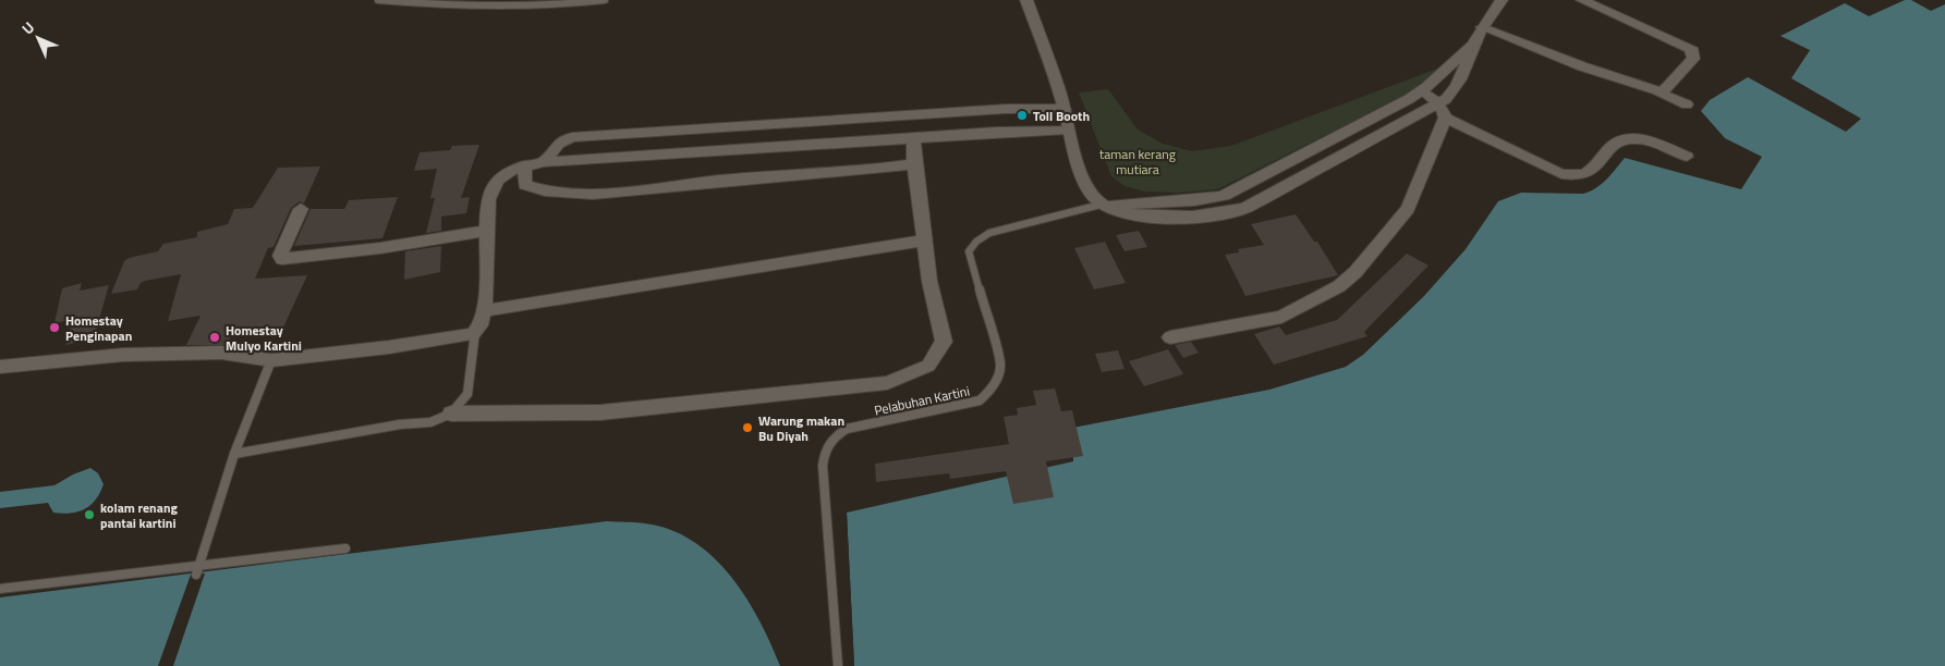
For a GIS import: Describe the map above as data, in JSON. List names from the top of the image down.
{
  "streets": {
    "lane": ["Pelabuhan Kartini"]
  },
  "parks": ["taman kerang mutiara"],
  "places": [
    "Toll Booth",
    "Homestay Penginapan",
    "Homestay Mulyo Kartini",
    "Warung makan Bu Diyah",
    "kolam renang pantai kartini"
  ],
  "north": "top left"
}
